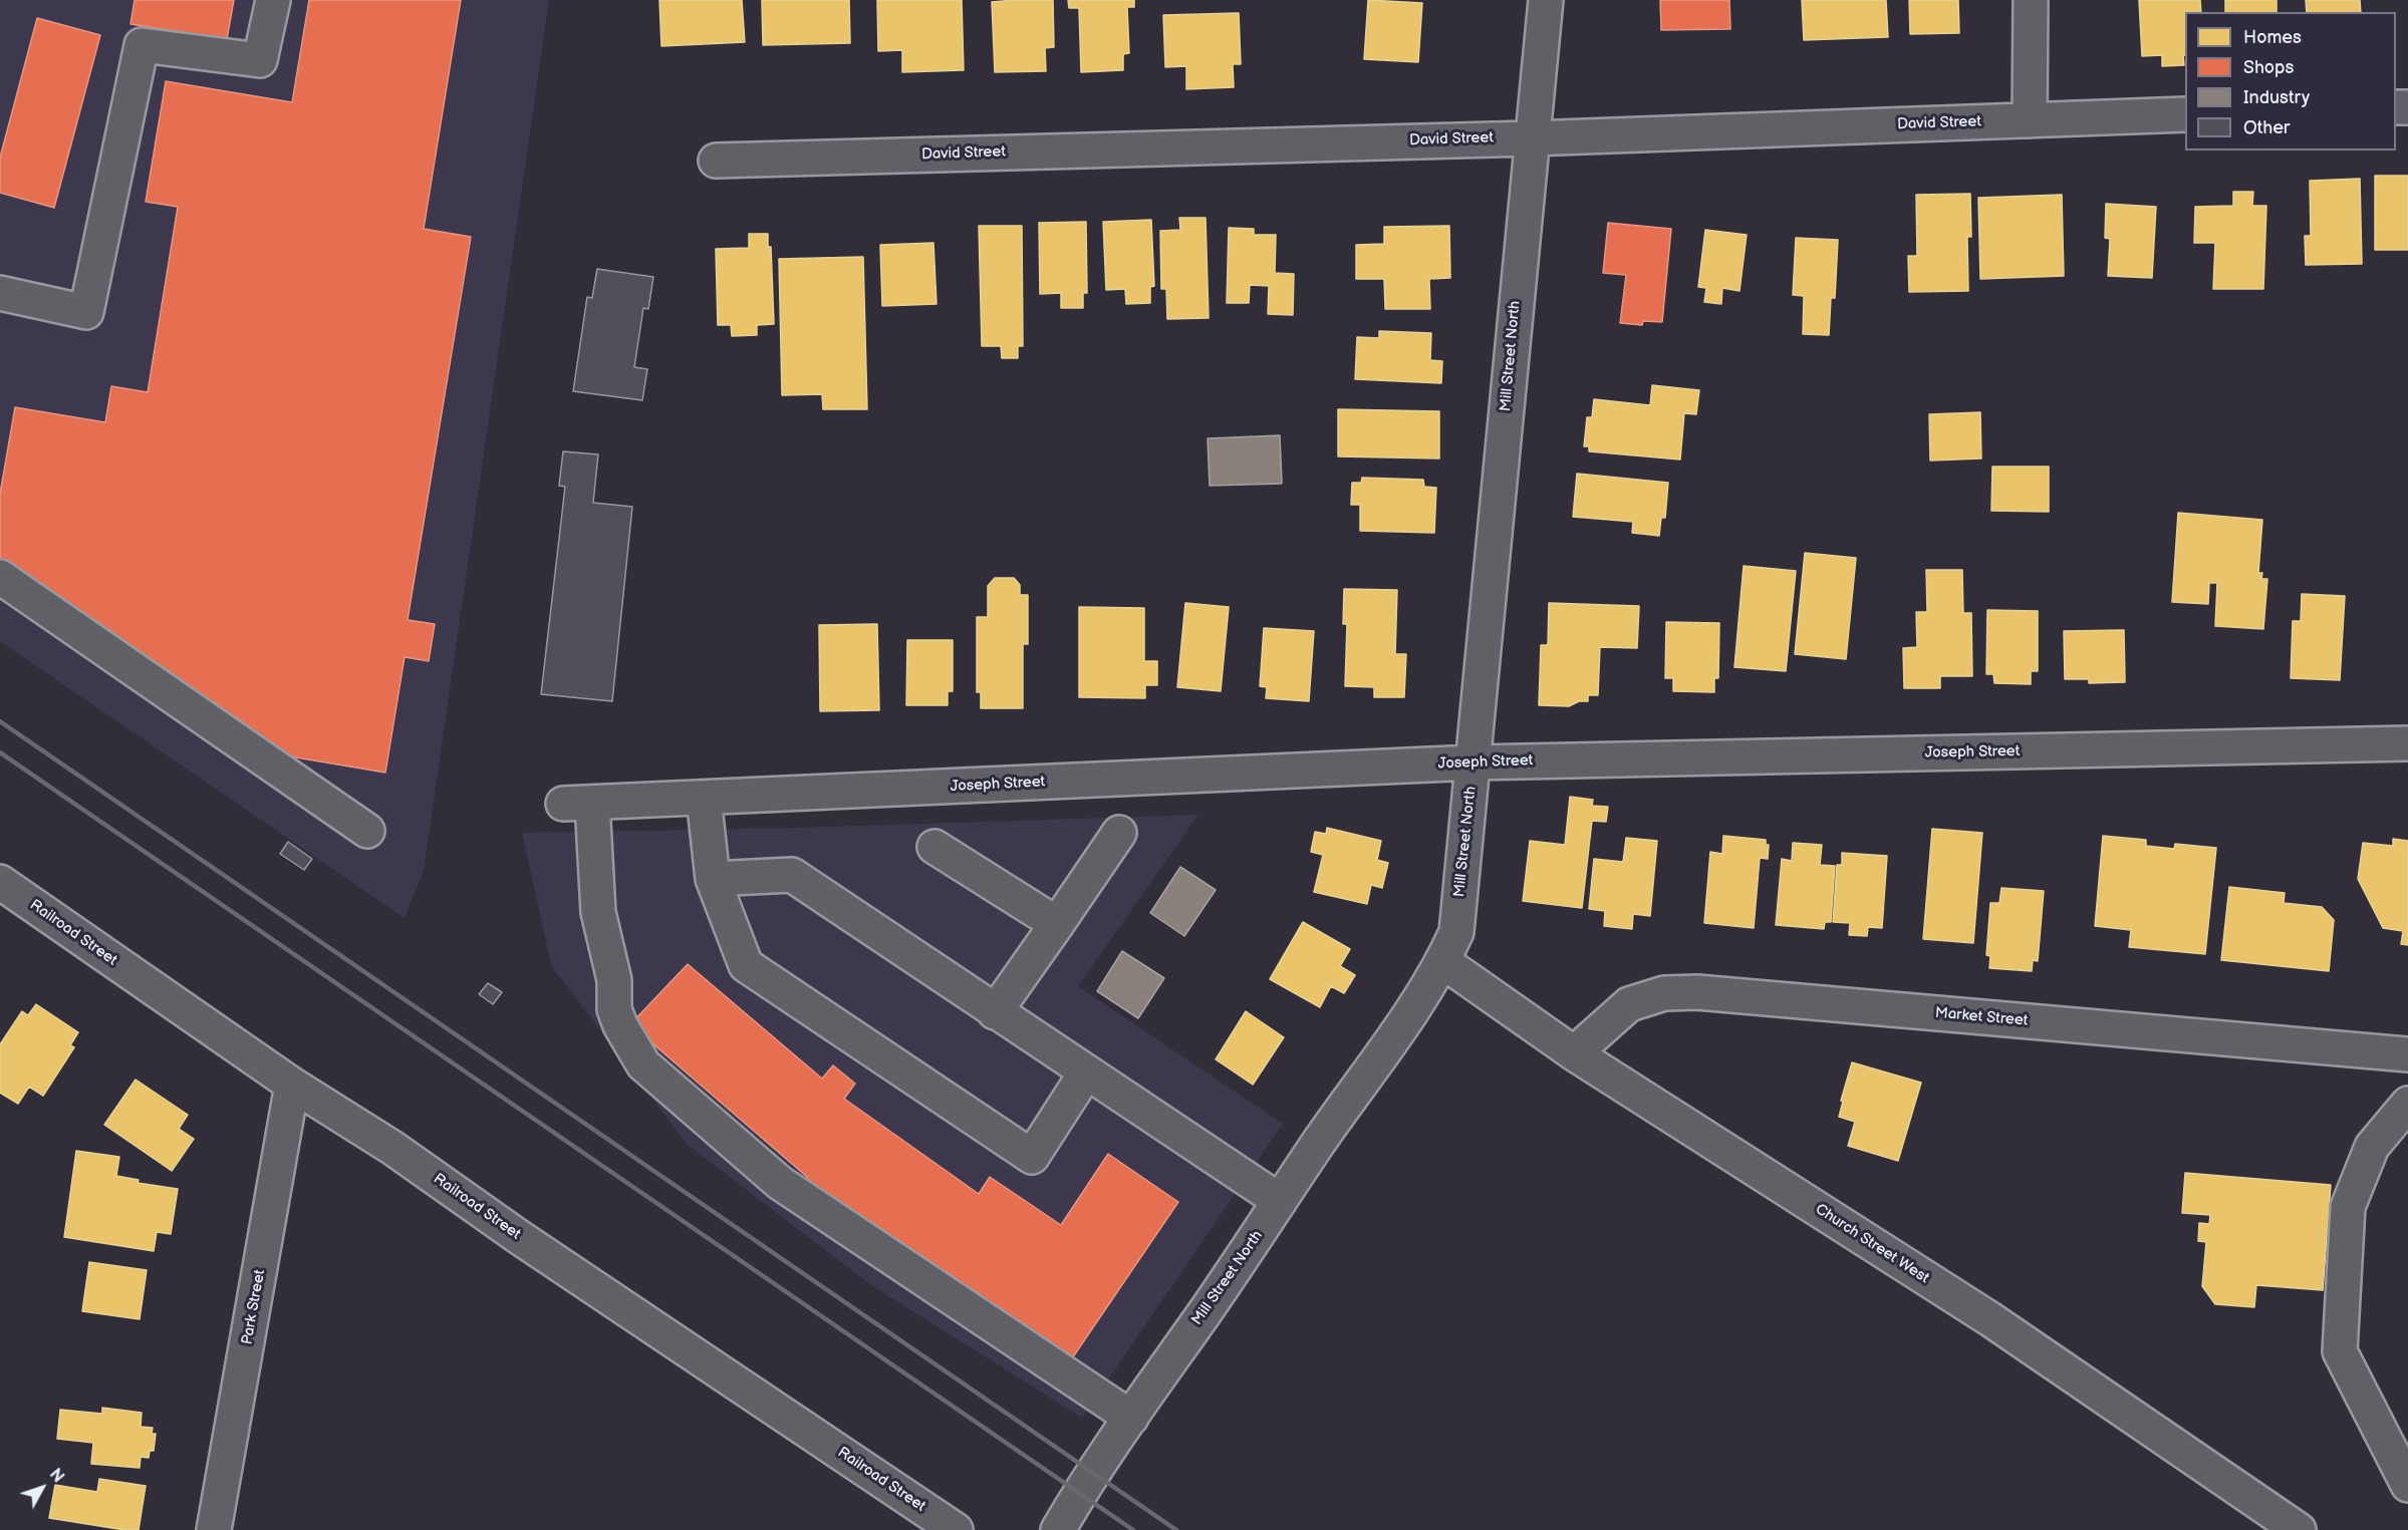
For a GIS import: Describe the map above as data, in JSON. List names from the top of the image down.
{
  "streets": {
    "street": [
      "David Street",
      "Mill Street North",
      "Joseph Street",
      "Railroad Street",
      "Market Street",
      "Church Street West",
      "Park Street"
    ]
  },
  "crossings": [
    ["David Street", "Mill Street North"],
    ["Mill Street North", "Joseph Street"],
    ["Mill Street North", "Church Street West"],
    ["Railroad Street", "Park Street"],
    ["Market Street", "Church Street West"]
  ],
  "legend": [
    "Homes",
    "Shops",
    "Industry",
    "Other"
  ],
  "north": "top right"
}
